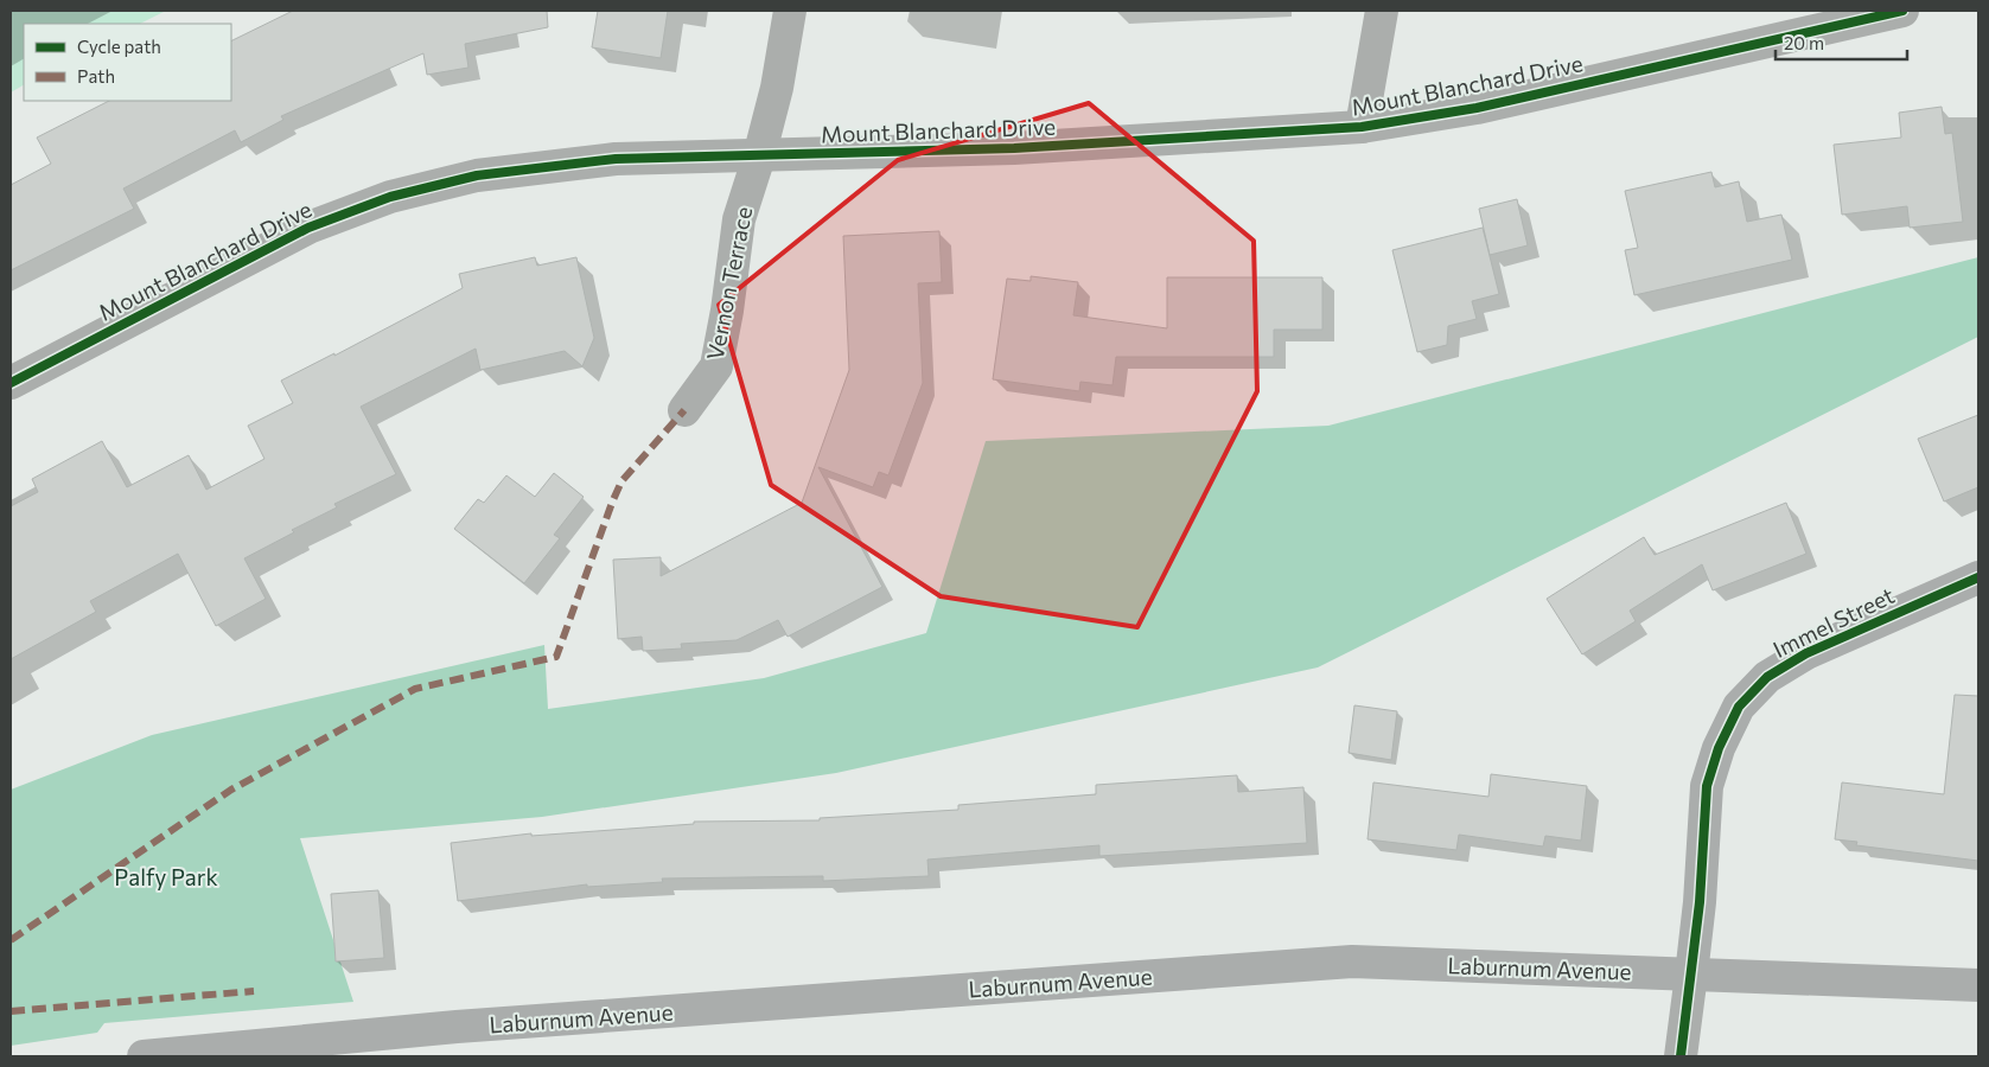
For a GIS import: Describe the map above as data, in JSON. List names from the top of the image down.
{
  "streets": {
    "street": [
      "Mount Blanchard Drive",
      "Vernon Terrace",
      "Immel Street",
      "Laburnum Avenue"
    ]
  },
  "crossings": [
    ["Mount Blanchard Drive", "Vernon Terrace"],
    ["Immel Street", "Laburnum Avenue"]
  ],
  "parks": ["Palfy Park"],
  "legend": ["Cycle path", "Path"],
  "scale_bar": "20 m"
}
